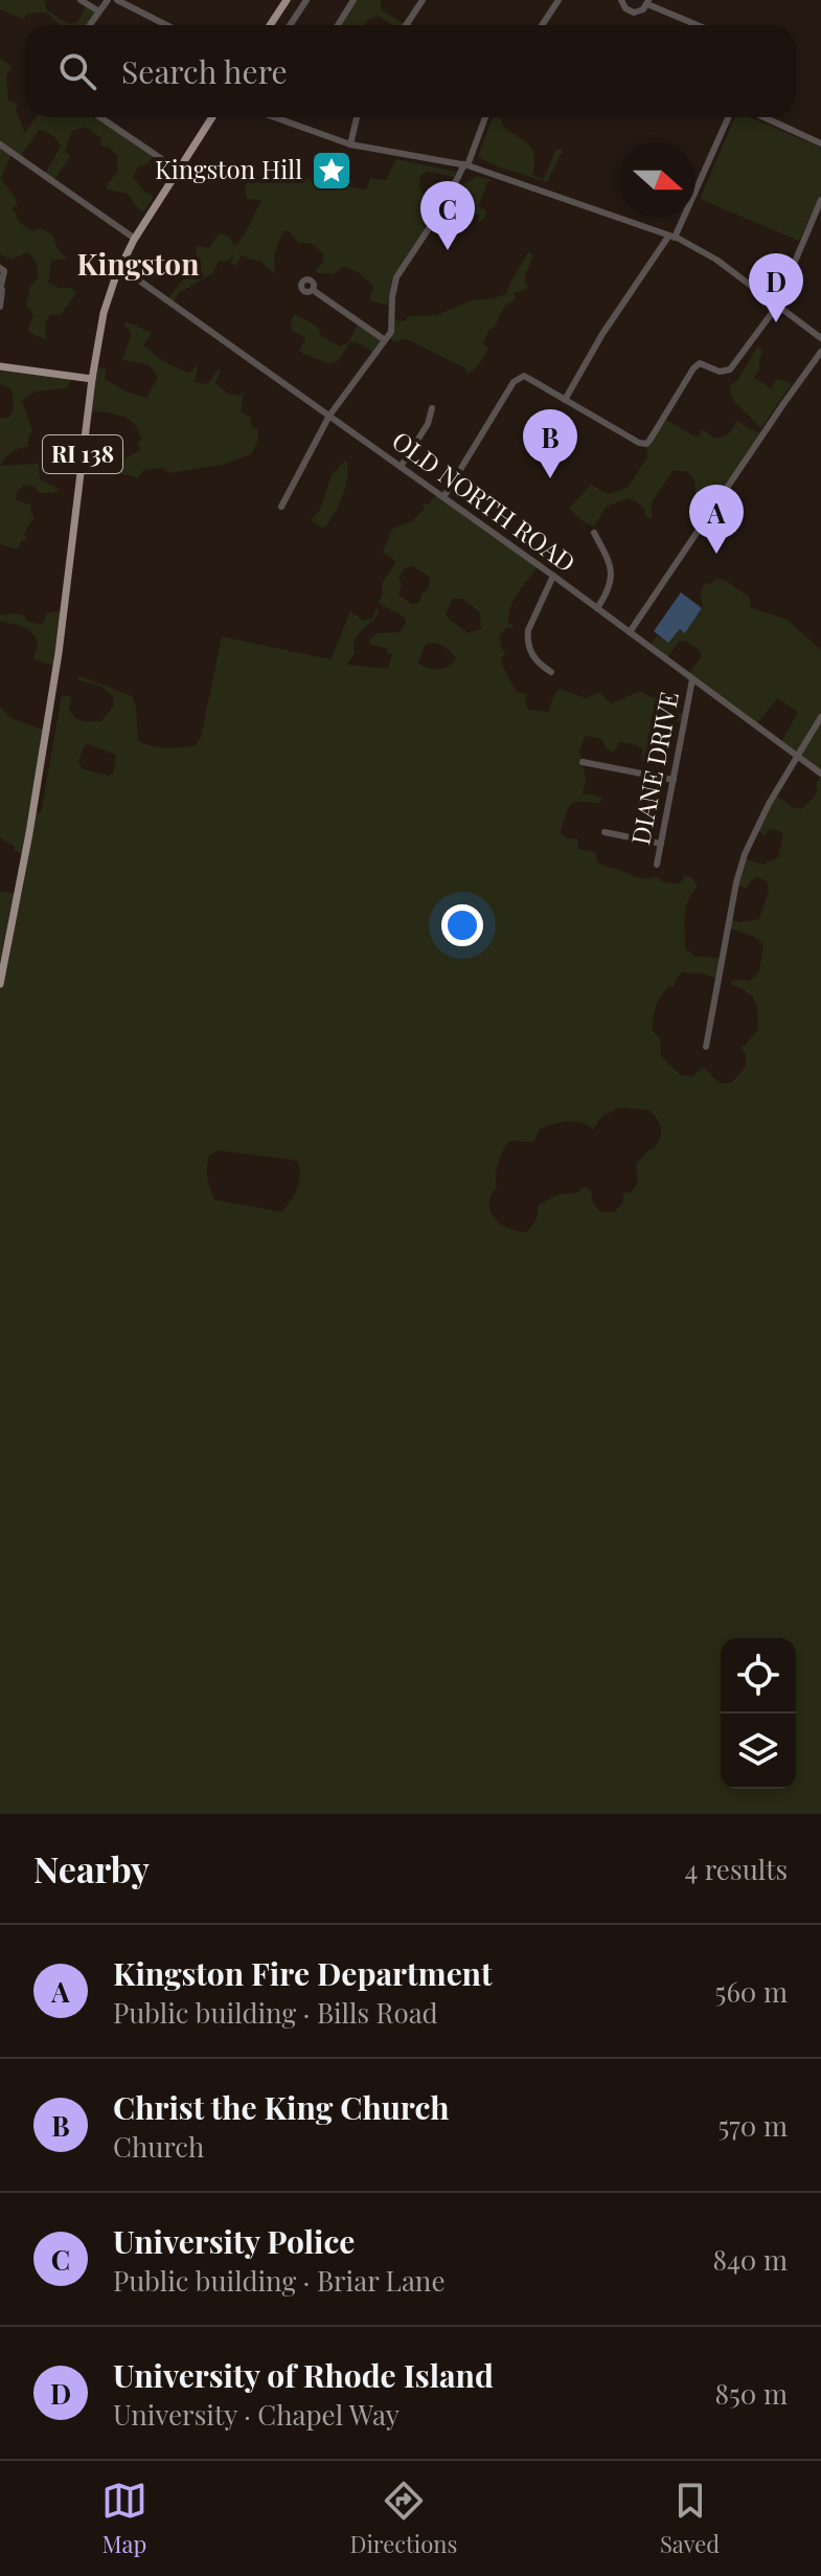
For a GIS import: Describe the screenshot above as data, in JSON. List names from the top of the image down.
{
  "streets": {
    "main road": ["RI 138"],
    "street": ["OLD NORTH ROAD", "DIANE DRIVE"]
  },
  "crossings": [
    ["RI 138", "OLD NORTH ROAD"],
    ["OLD NORTH ROAD", "DIANE DRIVE"]
  ],
  "districts": ["Kingston"],
  "places": {
    "place": ["Kingston Hill"]
  },
  "north": "right",
  "page": {
    "search": "Search here",
    "pins": [
      "C",
      "D",
      "B",
      "A"
    ],
    "heading": ["Nearby", "4 results"],
    "list": [
      {
        "mark": "A",
        "name": "Kingston Fire Department",
        "note": "Public building · Bills Road",
        "value": "560 m"
      },
      {
        "mark": "B",
        "name": "Christ the King Church",
        "note": "Church",
        "value": "570 m"
      },
      {
        "mark": "C",
        "name": "University Police",
        "note": "Public building · Briar Lane",
        "value": "840 m"
      },
      {
        "mark": "D",
        "name": "University of Rhode Island",
        "note": "University · Chapel Way",
        "value": "850 m"
      }
    ],
    "nav": ["Map", "Directions", "Saved"]
  }
}
